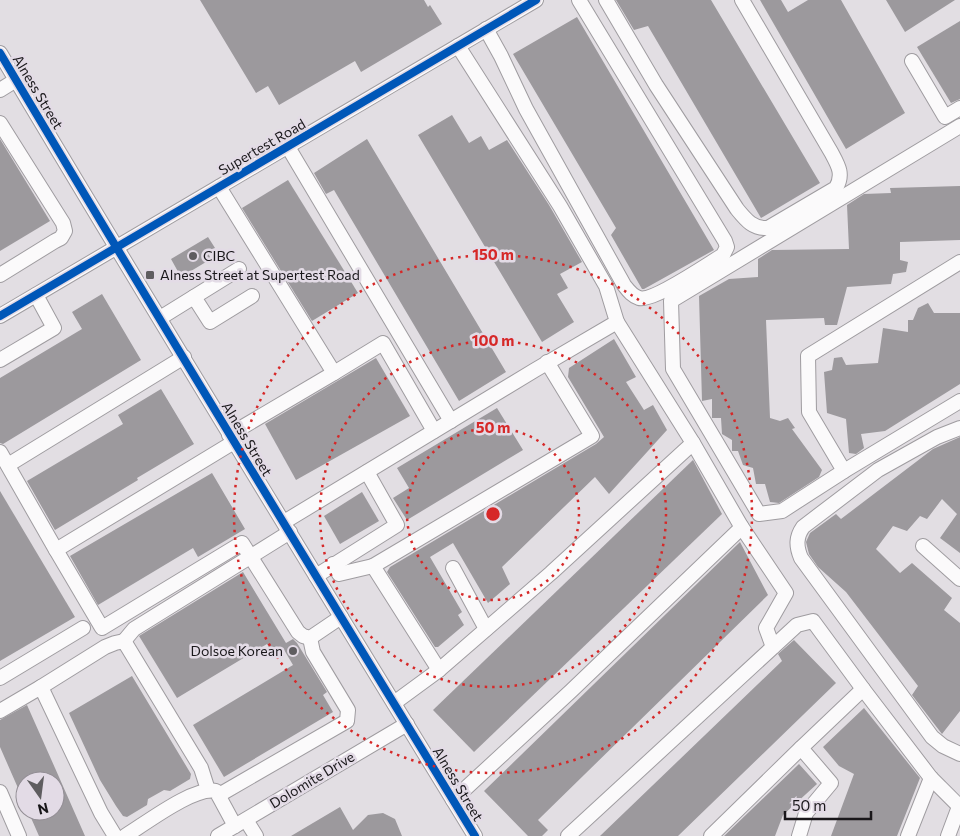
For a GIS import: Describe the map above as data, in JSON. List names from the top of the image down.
{
  "streets": {
    "street": ["Alness Street", "Supertest Road", "Dolomite Drive"]
  },
  "crossings": [
    ["Alness Street", "Supertest Road"],
    ["Alness Street", "Dolomite Drive"]
  ],
  "places": {
    "other": ["CIBC", "Dolsoe Korean"],
    "transit": ["Alness Street at Supertest Road"]
  },
  "scale_bar": "50 m",
  "north": "bottom",
  "rings": ["150 m", "100 m", "50 m"]
}
